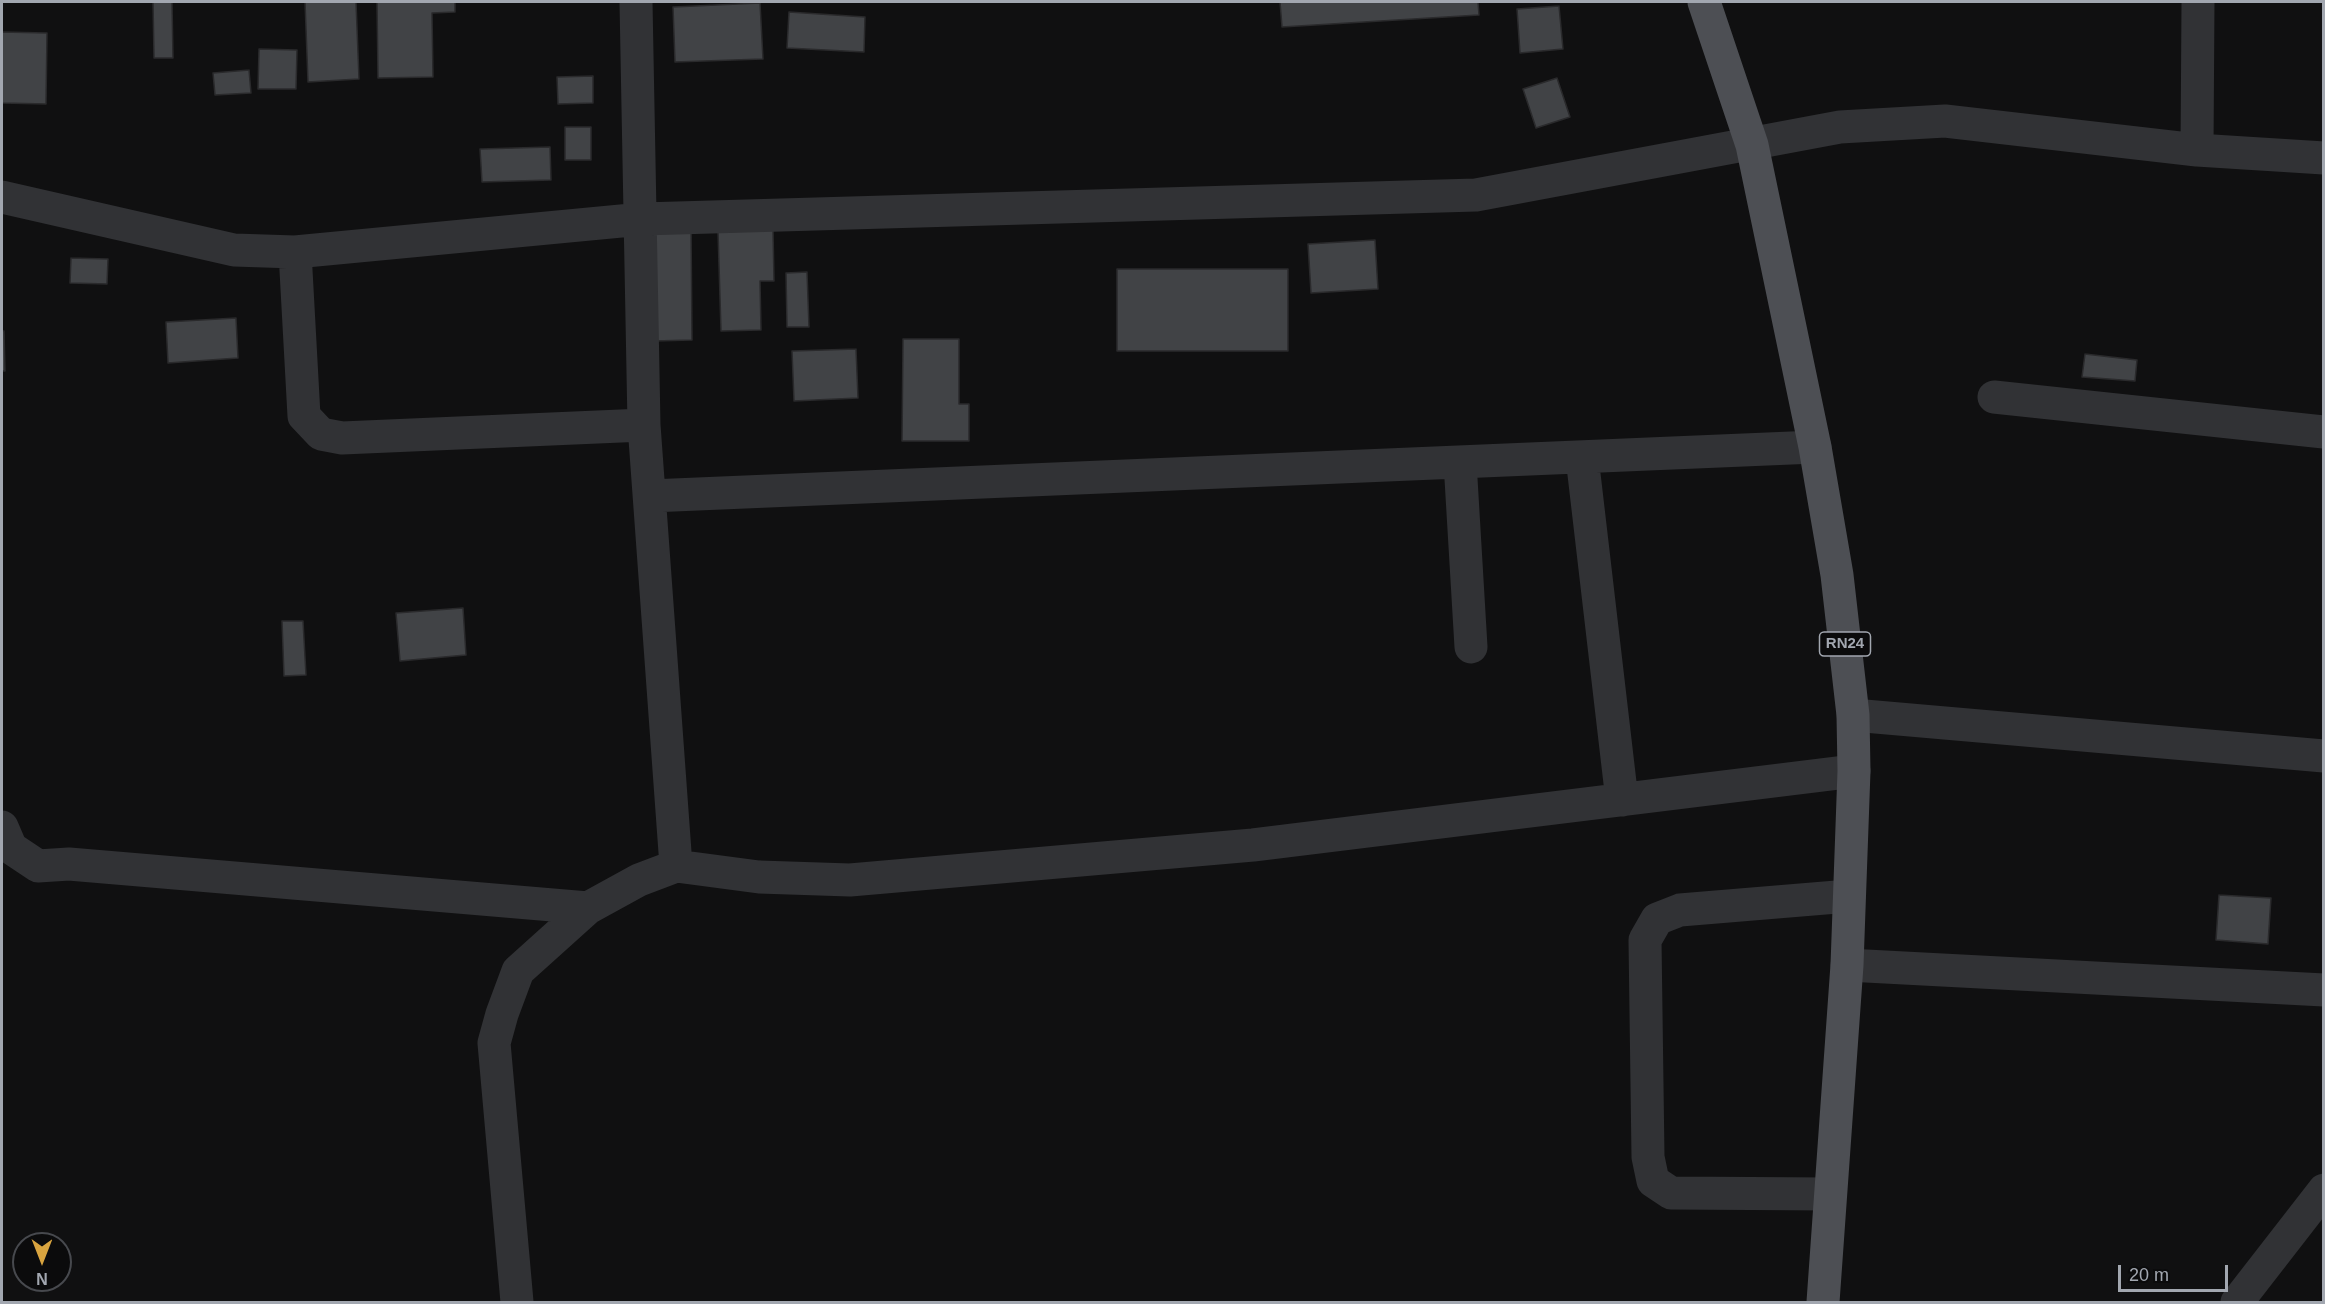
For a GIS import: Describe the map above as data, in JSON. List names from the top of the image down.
{
  "streets": {
    "main road": ["RN24"]
  },
  "scale_bar": "20 m",
  "north": "bottom"
}
